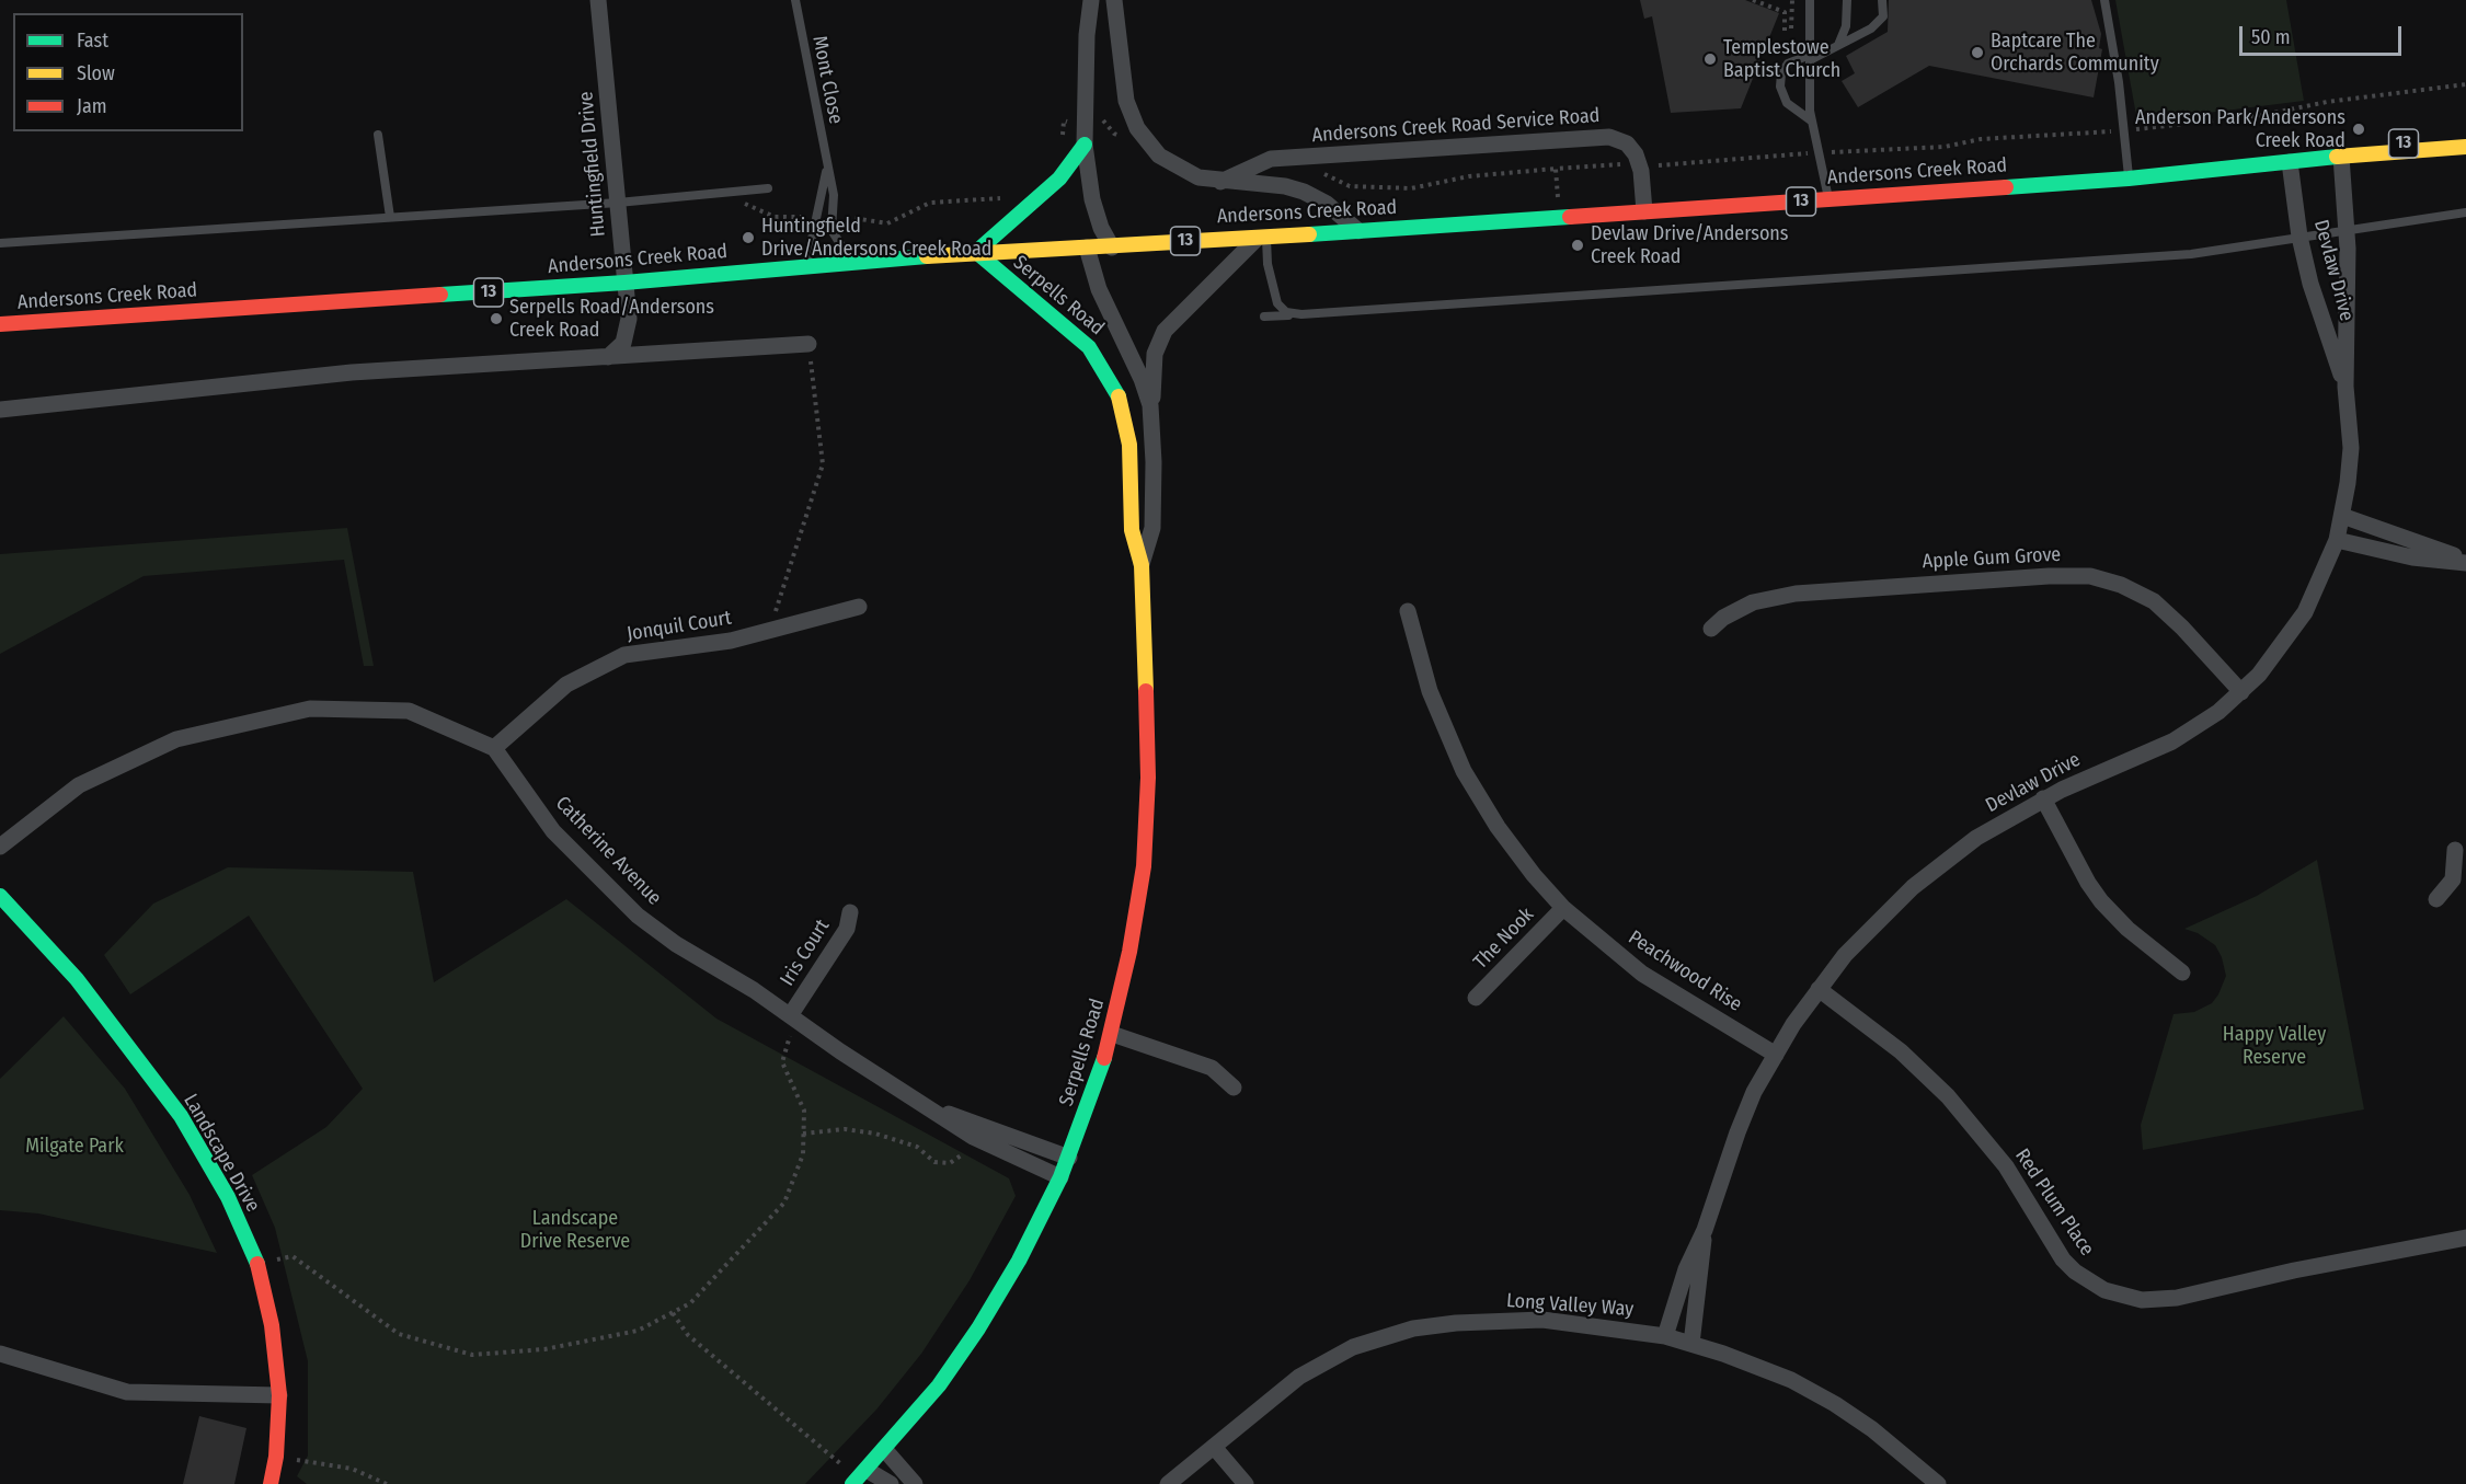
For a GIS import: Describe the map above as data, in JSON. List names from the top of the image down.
{
  "streets": {
    "main road": [
      "13",
      "Andersons Creek Road",
      "Serpells Road",
      "Landscape Drive"
    ],
    "street": [
      "Andersons Creek Road Service Road",
      "Huntingfield Drive",
      "Devlaw Drive",
      "Apple Gum Grove",
      "Jonquil Court",
      "Catherine Avenue",
      "The Nook",
      "Iris Court",
      "Peachwood Rise",
      "Red Plum Place",
      "Long Valley Way"
    ],
    "lane": ["Mont Close"]
  },
  "crossings": [
    ["Mont Close", "Andersons Creek Road"],
    ["Huntingfield Drive", "Andersons Creek Road"],
    ["Andersons Creek Road", "Devlaw Drive"],
    ["Andersons Creek Road", "Serpells Road"],
    ["Devlaw Drive", "Apple Gum Grove"],
    ["Devlaw Drive", "Peachwood Rise"],
    ["Devlaw Drive", "Red Plum Place"],
    ["Devlaw Drive", "Long Valley Way"],
    ["Serpells Road", "Catherine Avenue"],
    ["Jonquil Court", "Catherine Avenue"],
    ["Catherine Avenue", "Iris Court"],
    ["The Nook", "Peachwood Rise"]
  ],
  "parks": ["Happy Valley Reserve", "Milgate Park", "Landscape Drive Reserve"],
  "places": [
    "Baptcare The Orchards Community",
    "Templestowe Baptist Church",
    "Anderson Park/Andersons Creek Road",
    "Huntingfield Drive/Andersons Creek Road",
    "Devlaw Drive/Andersons Creek Road",
    "Serpells Road/Andersons Creek Road"
  ],
  "legend": ["Fast", "Slow", "Jam"],
  "scale_bar": "50 m"
}
